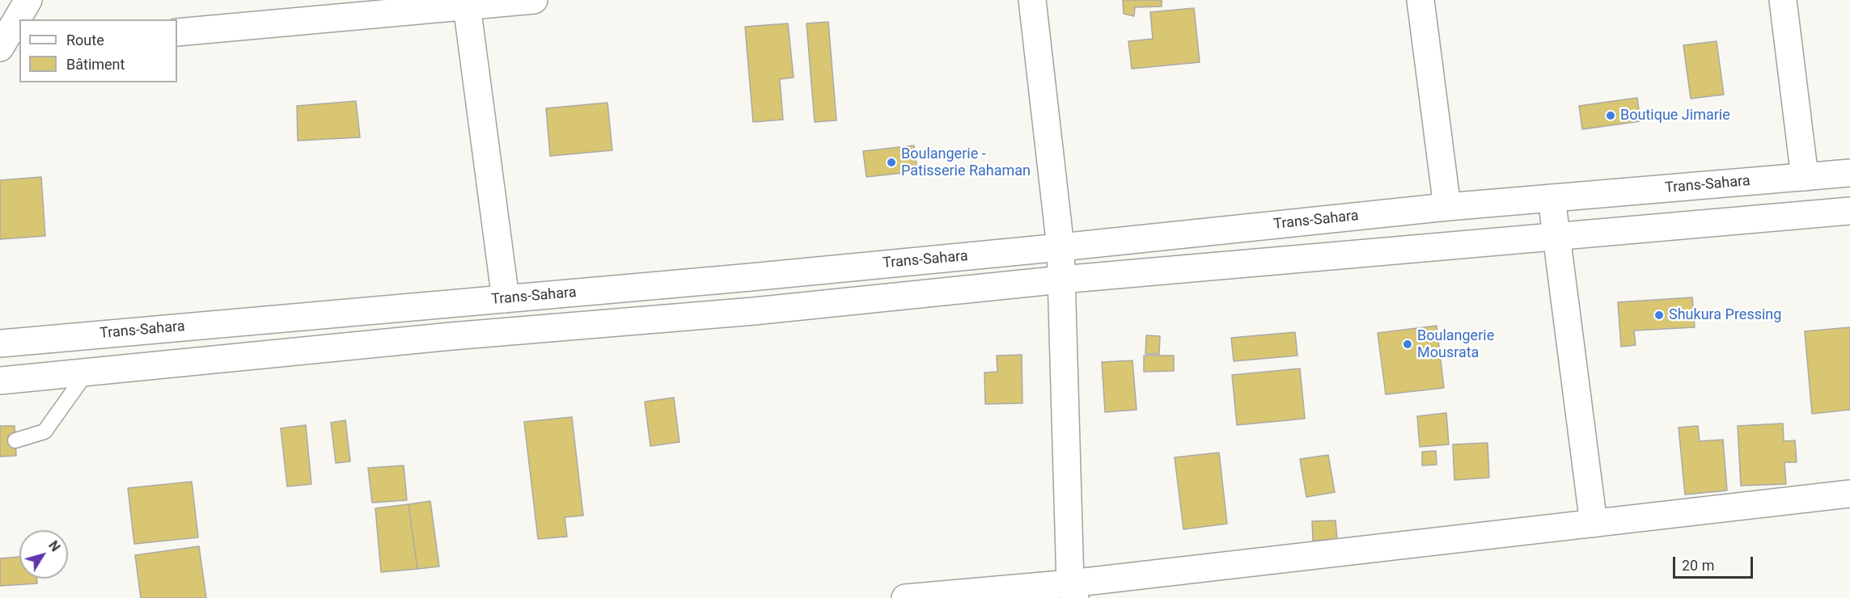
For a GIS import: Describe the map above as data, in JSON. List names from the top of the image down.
{
  "streets": {
    "main road": ["Trans-Sahara"]
  },
  "places": [
    "Boutique Jimarie",
    "Boulangerie - Patisserie Rahaman",
    "Shukura Pressing",
    "Boulangerie Mousrata"
  ],
  "legend": ["Route", "Bâtiment"],
  "scale_bar": "20 m",
  "north": "top right"
}
